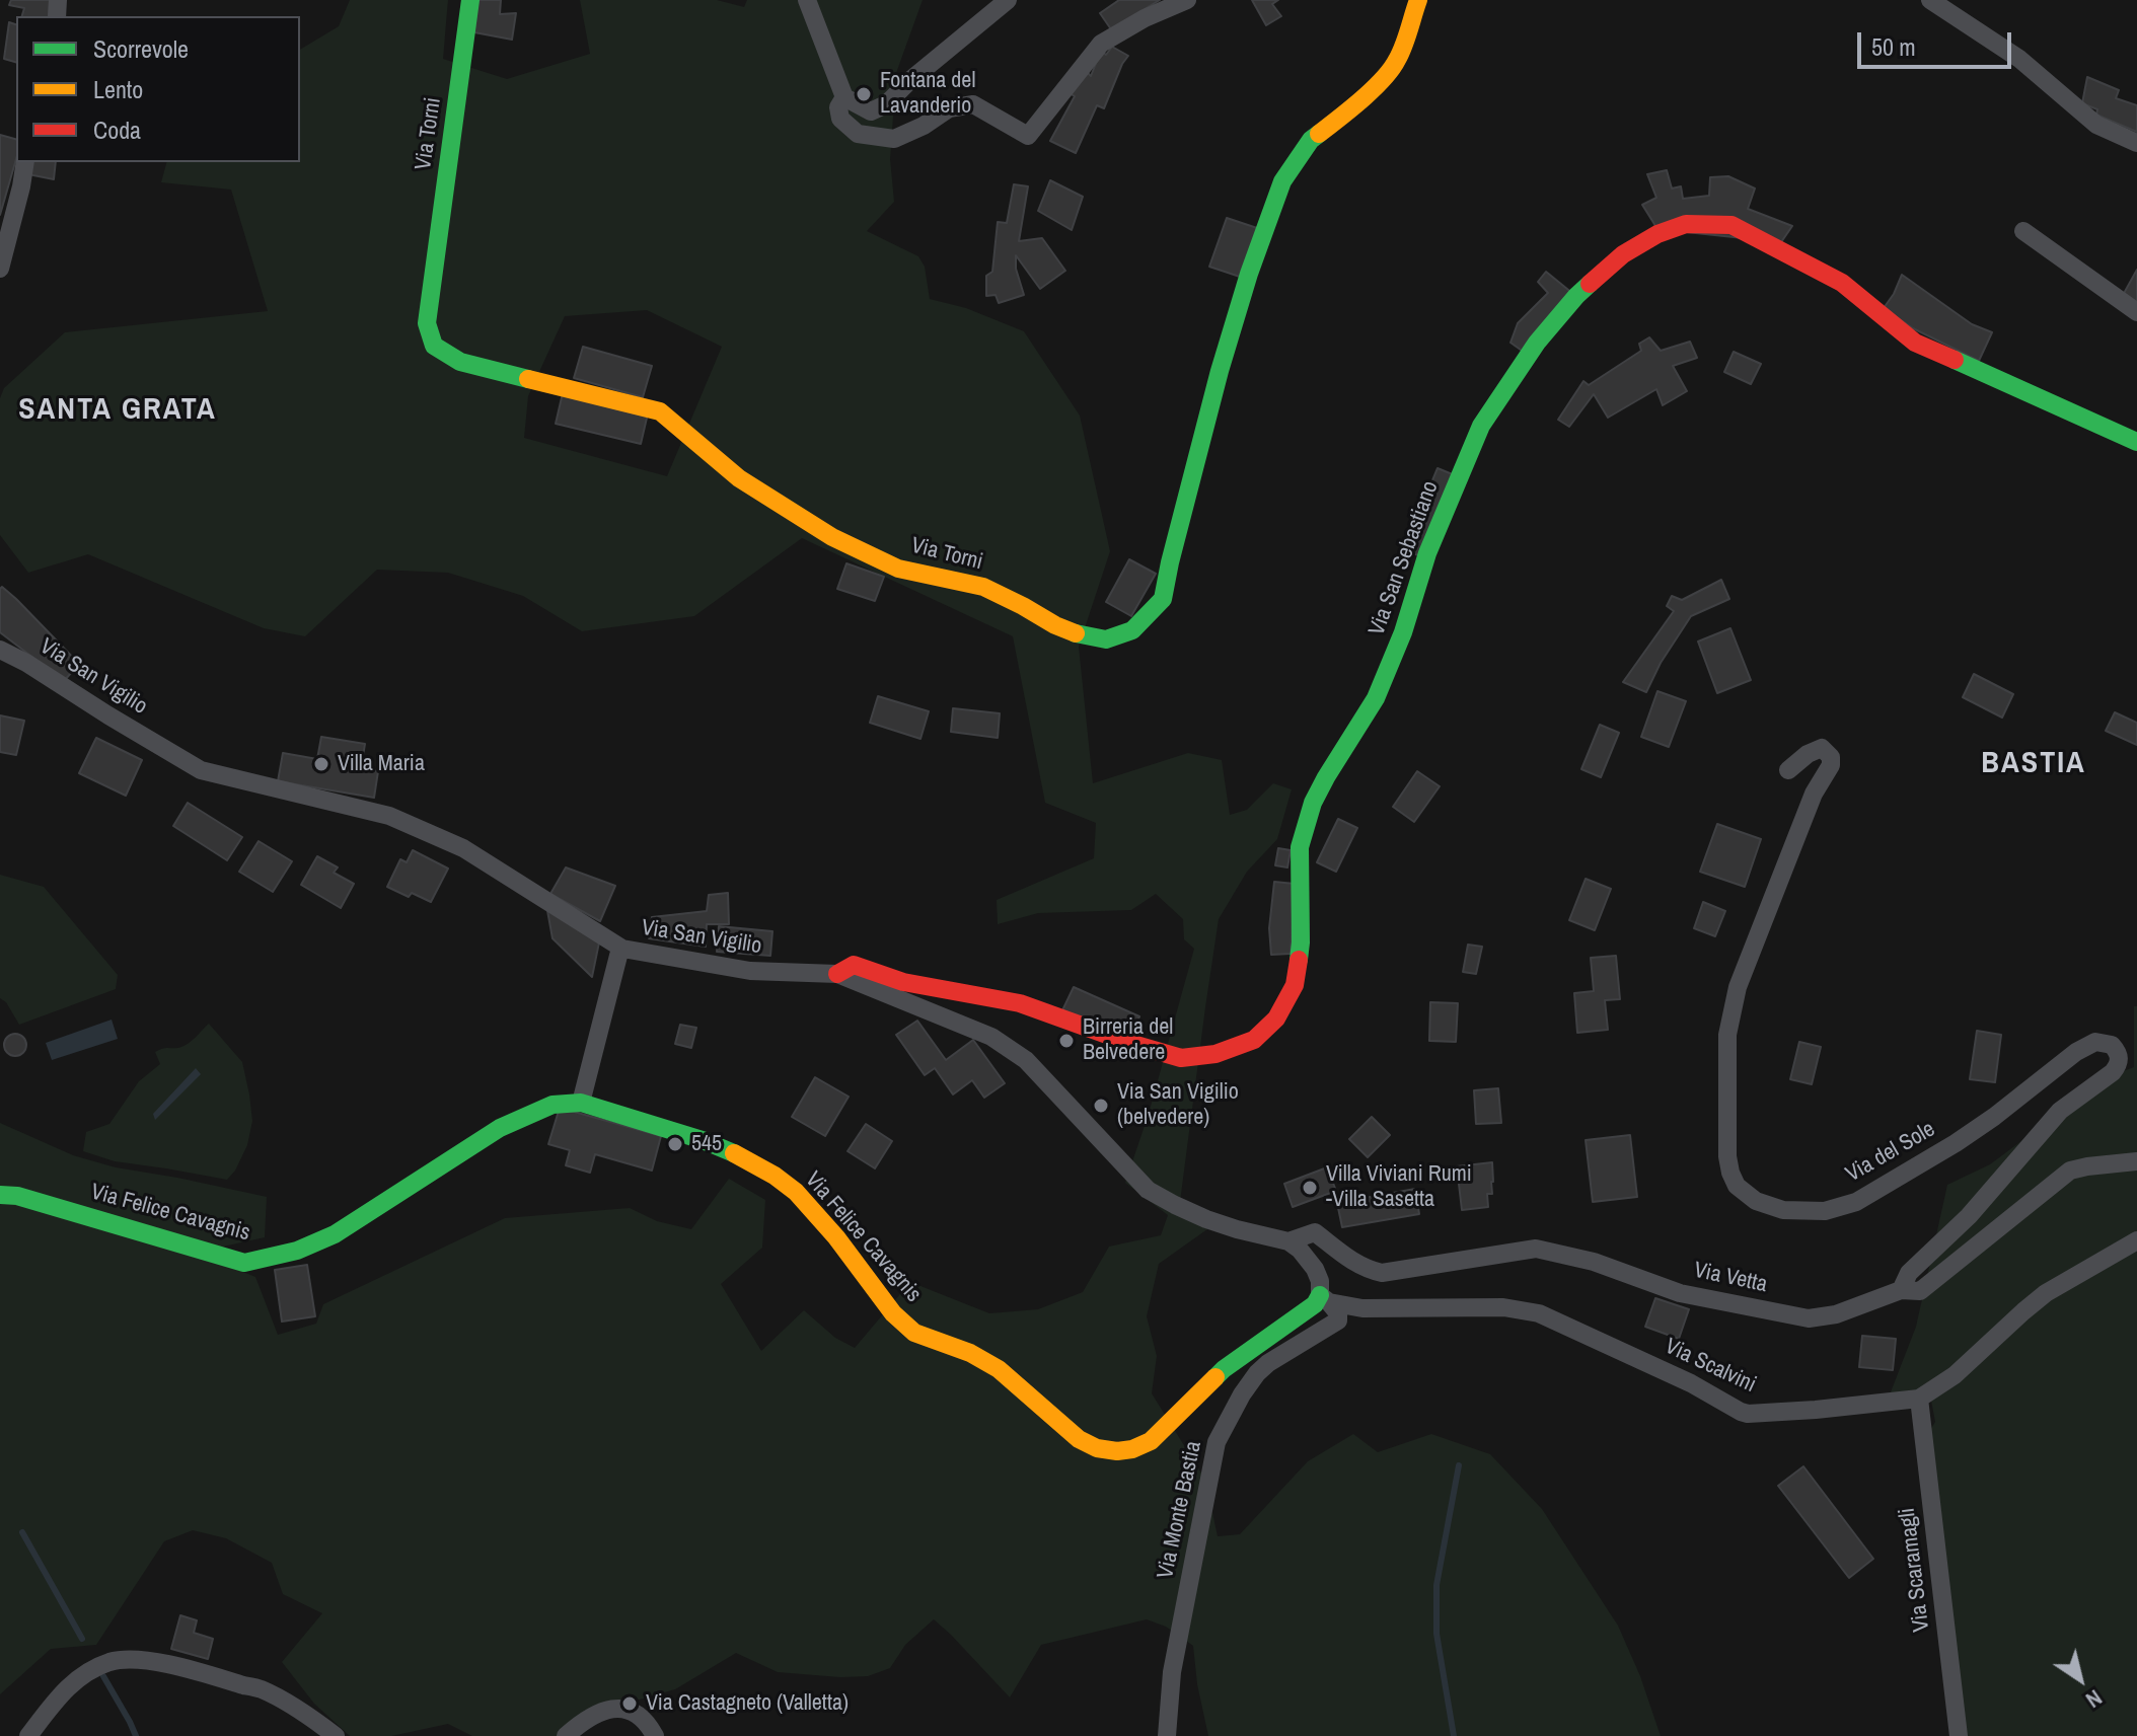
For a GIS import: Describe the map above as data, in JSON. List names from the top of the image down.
{
  "streets": {
    "street": [
      "Via Torni",
      "Via San Sebastiano",
      "Via San Vigilio",
      "Via del Sole",
      "Via Felice Cavagnis",
      "Via Vetta",
      "Via Scalvini",
      "Via Monte Bastia",
      "Via Scaramagli"
    ]
  },
  "crossings": [
    ["Via San Sebastiano", "Via San Vigilio"],
    ["Via San Vigilio", "Via Vetta"],
    ["Via del Sole", "Via Vetta"],
    ["Via Felice Cavagnis", "Via Scalvini"],
    ["Via Felice Cavagnis", "Via Monte Bastia"],
    ["Via Scalvini", "Via Monte Bastia"],
    ["Via Scalvini", "Via Scaramagli"]
  ],
  "districts": ["SANTA GRATA", "BASTIA"],
  "places": [
    "Fontana del Lavanderio",
    "Villa Maria",
    "Birreria del Belvedere",
    "Via San Vigilio (belvedere)",
    "545",
    "Villa Viviani Rumi -Villa Sasetta",
    "Via Castagneto (Valletta)"
  ],
  "legend": ["Scorrevole", "Lento", "Coda"],
  "scale_bar": "50 m",
  "north": "bottom right"
}
